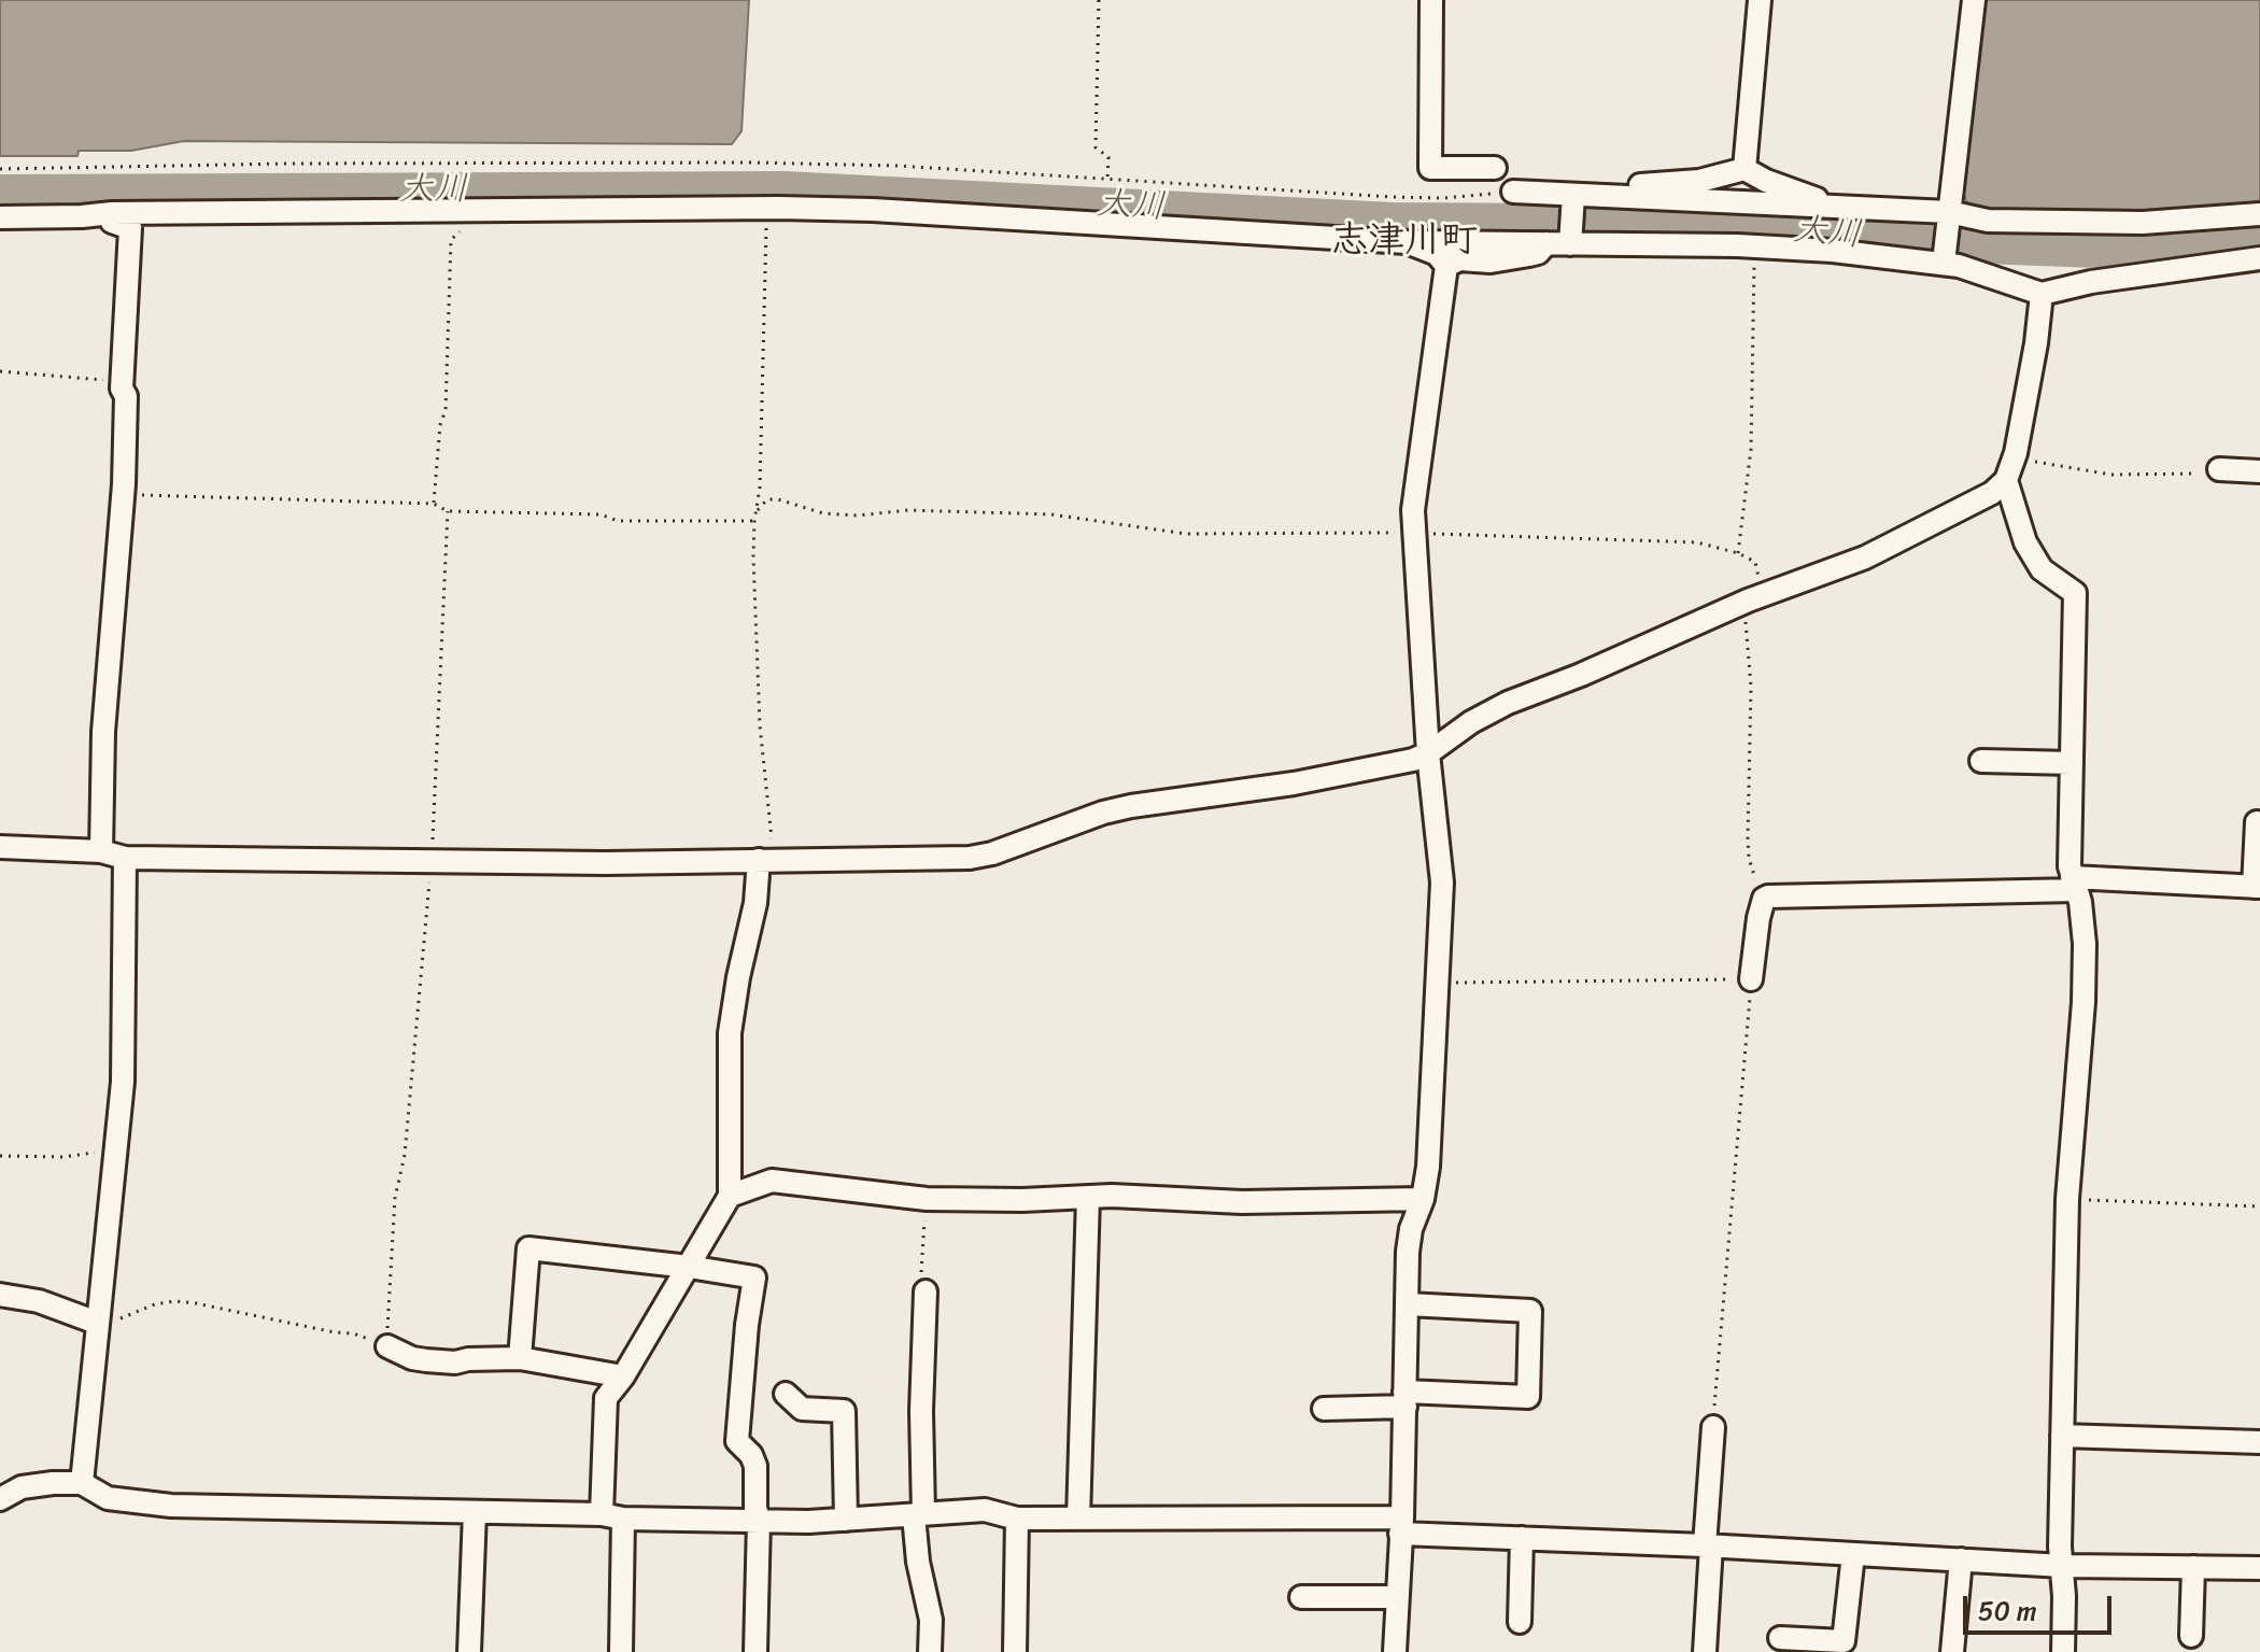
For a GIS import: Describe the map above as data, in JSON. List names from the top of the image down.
{
  "districts": ["志津川町"],
  "water": ["大川"],
  "scale_bar": "50 m"
}
